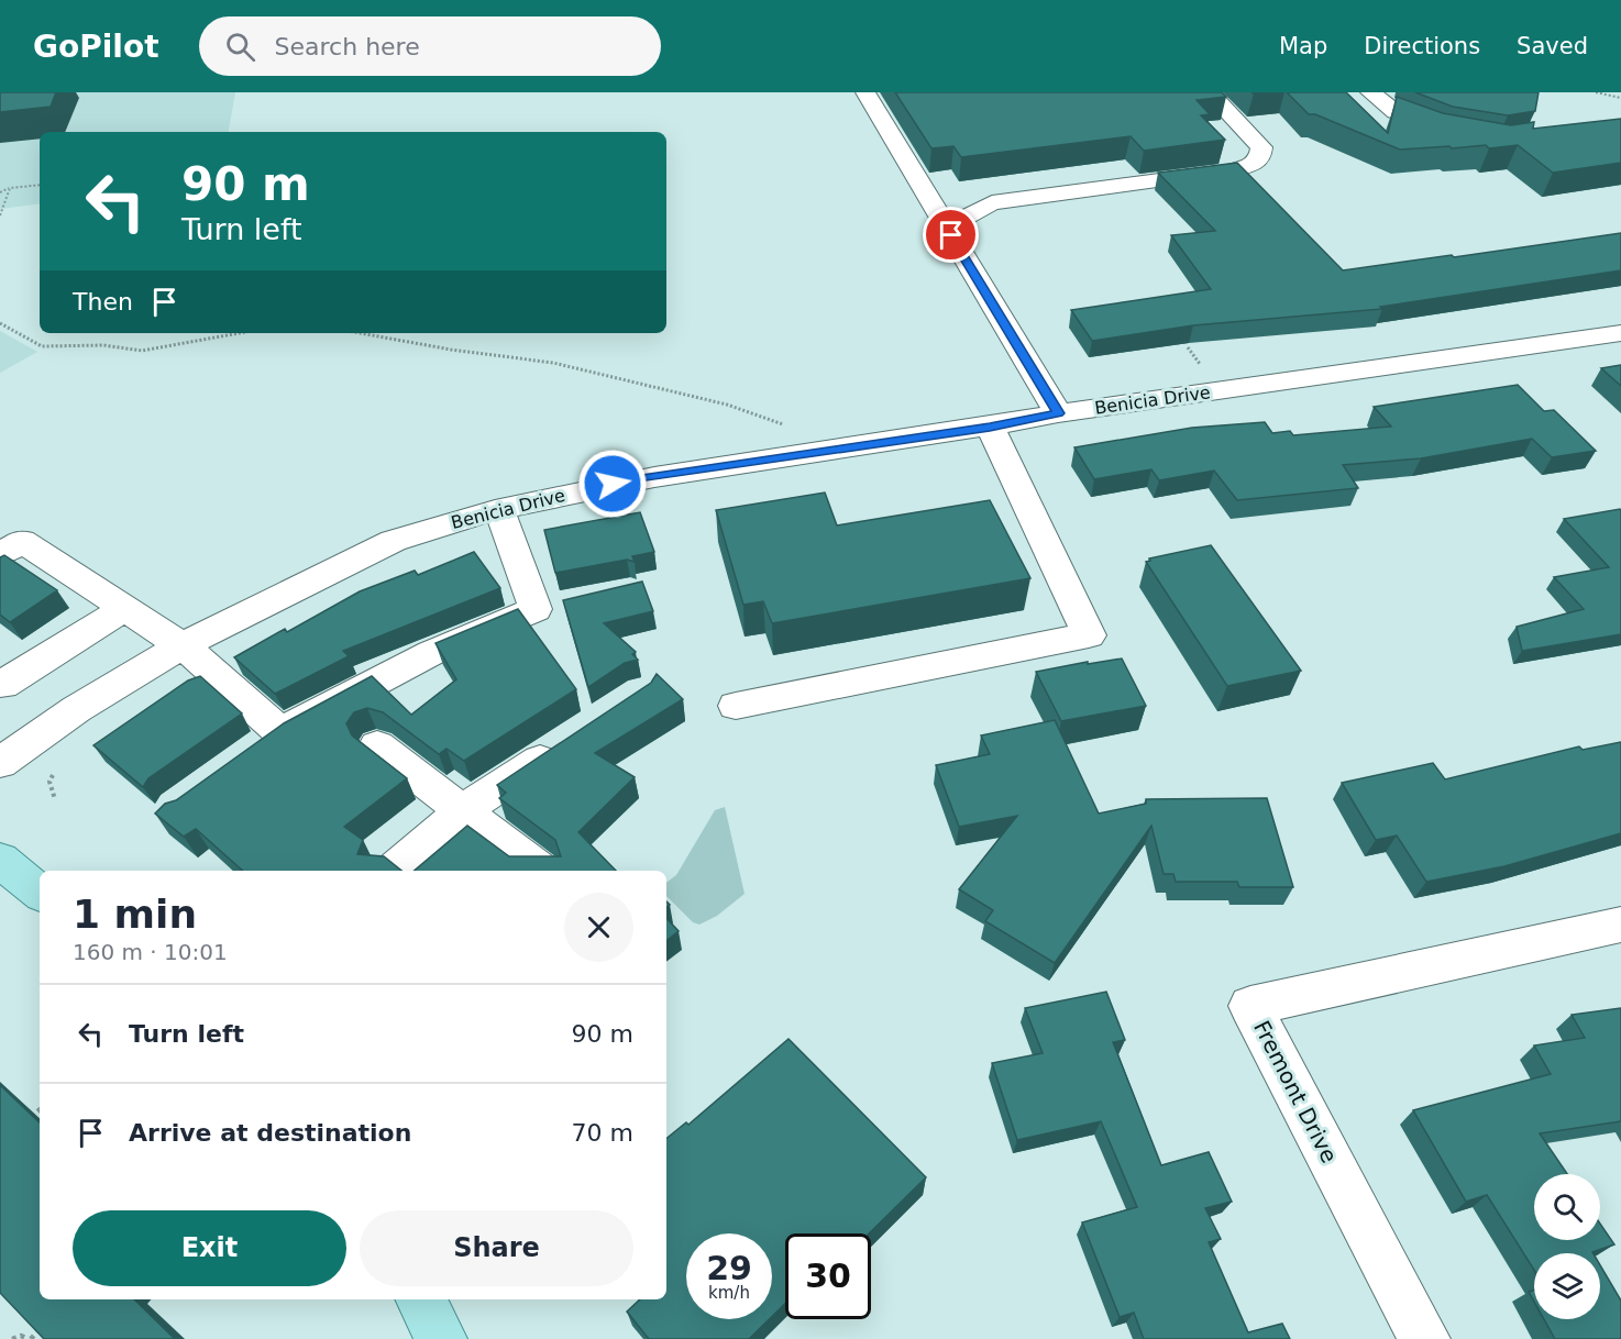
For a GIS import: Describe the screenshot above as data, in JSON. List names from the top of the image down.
{
  "streets": {
    "street": ["Benicia Drive", "Fremont Drive"]
  },
  "page": {
    "header": "GoPilot",
    "search": "Search here",
    "nav": ["Map", "Directions", "Saved"],
    "turn": ["90 m", "Turn left"],
    "then": "Then",
    "heading": ["1 min", "160 m · 10:01"],
    "list": [
      {
        "name": "Turn left",
        "value": "90 m"
      },
      {
        "name": "Arrive at destination",
        "value": "70 m"
      }
    ],
    "buttons": ["Exit", "Share"],
    "speed": "29 km/h",
    "limit": "30"
  }
}
